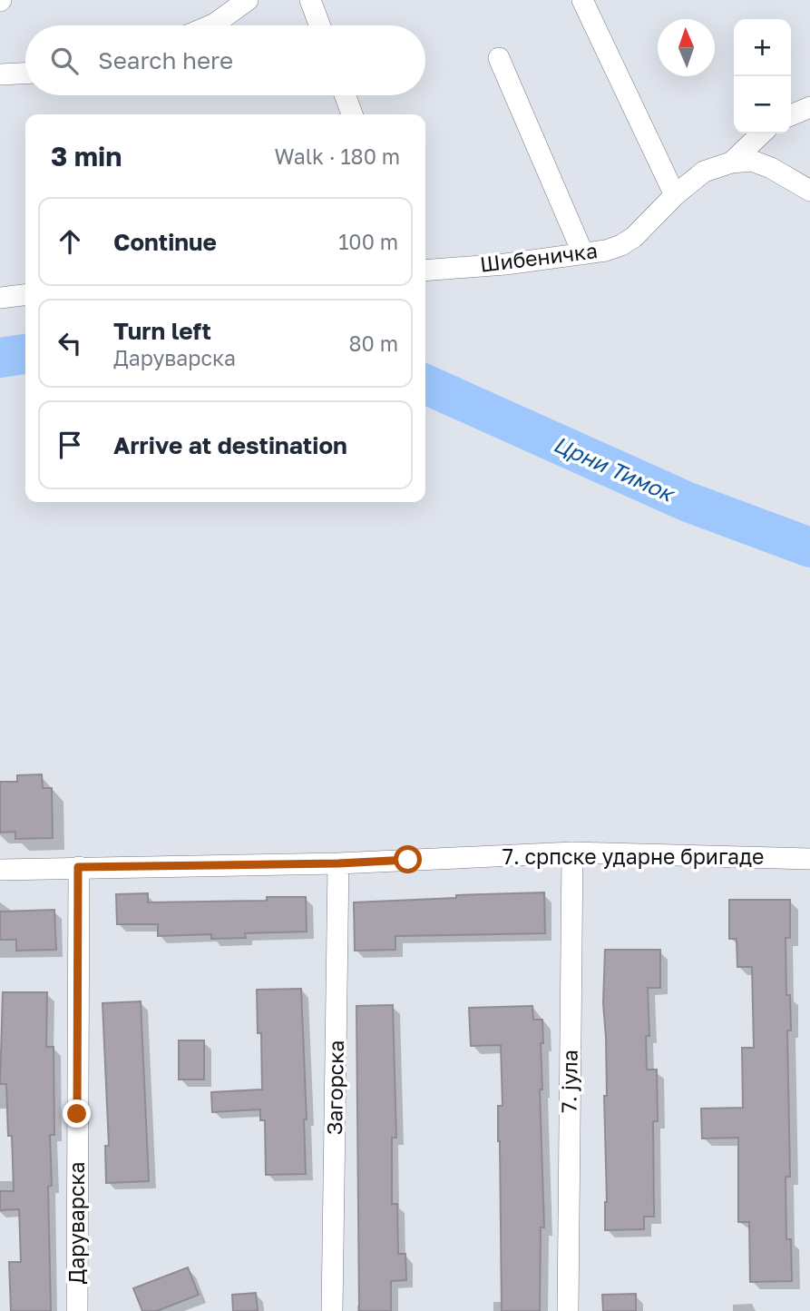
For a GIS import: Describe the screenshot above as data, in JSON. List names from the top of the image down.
{
  "streets": {
    "street": [
      "Шибеничка",
      "7. српске ударне бригаде",
      "7. јула",
      "Загорска",
      "Даруварска"
    ]
  },
  "crossings": [
    ["7. српске ударне бригаде", "7. јула"],
    ["7. српске ударне бригаде", "Загорска"],
    ["7. српске ударне бригаде", "Даруварска"]
  ],
  "water": ["Црни Тимок"],
  "north": "top",
  "page": {
    "map_buttons": ["+", "−"],
    "search": "Search here",
    "heading": ["3 min", "Walk · 180 m"],
    "list": [
      ["Continue", "100 m"],
      ["Turn left", "Даруварска", "80 m"],
      "Arrive at destination"
    ]
  }
}
